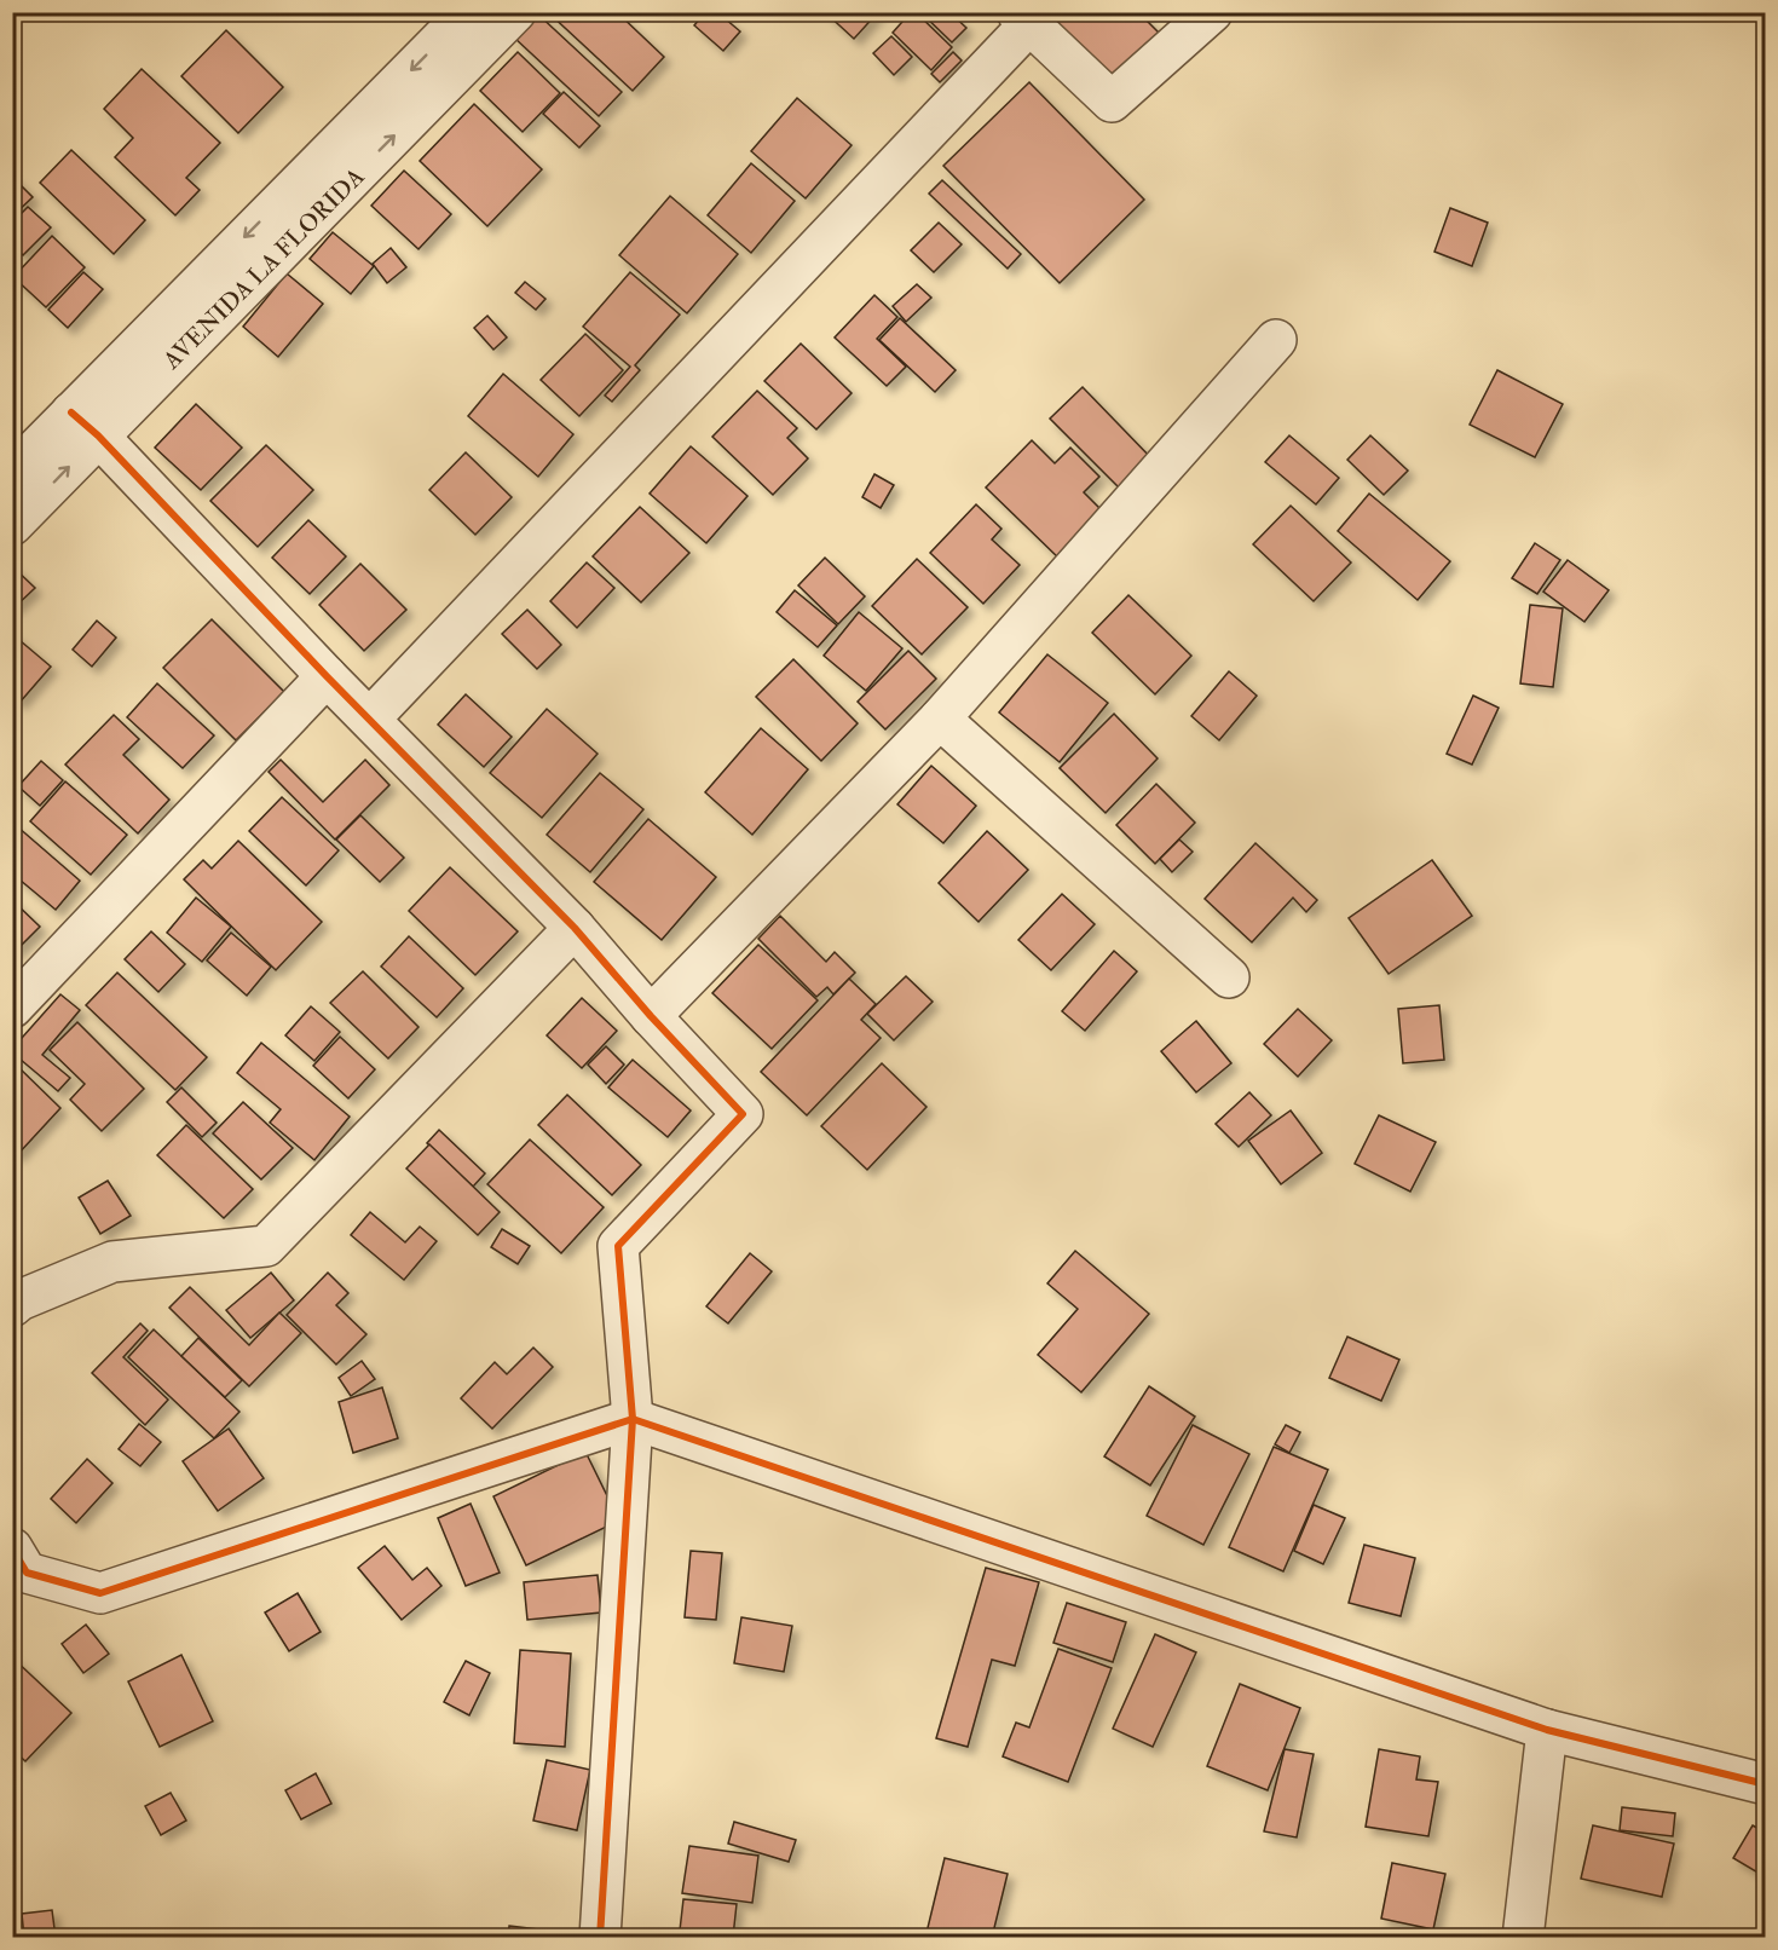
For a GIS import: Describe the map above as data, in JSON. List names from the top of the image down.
{
  "streets": {
    "street": ["AVENIDA LA FLORIDA"]
  }
}
